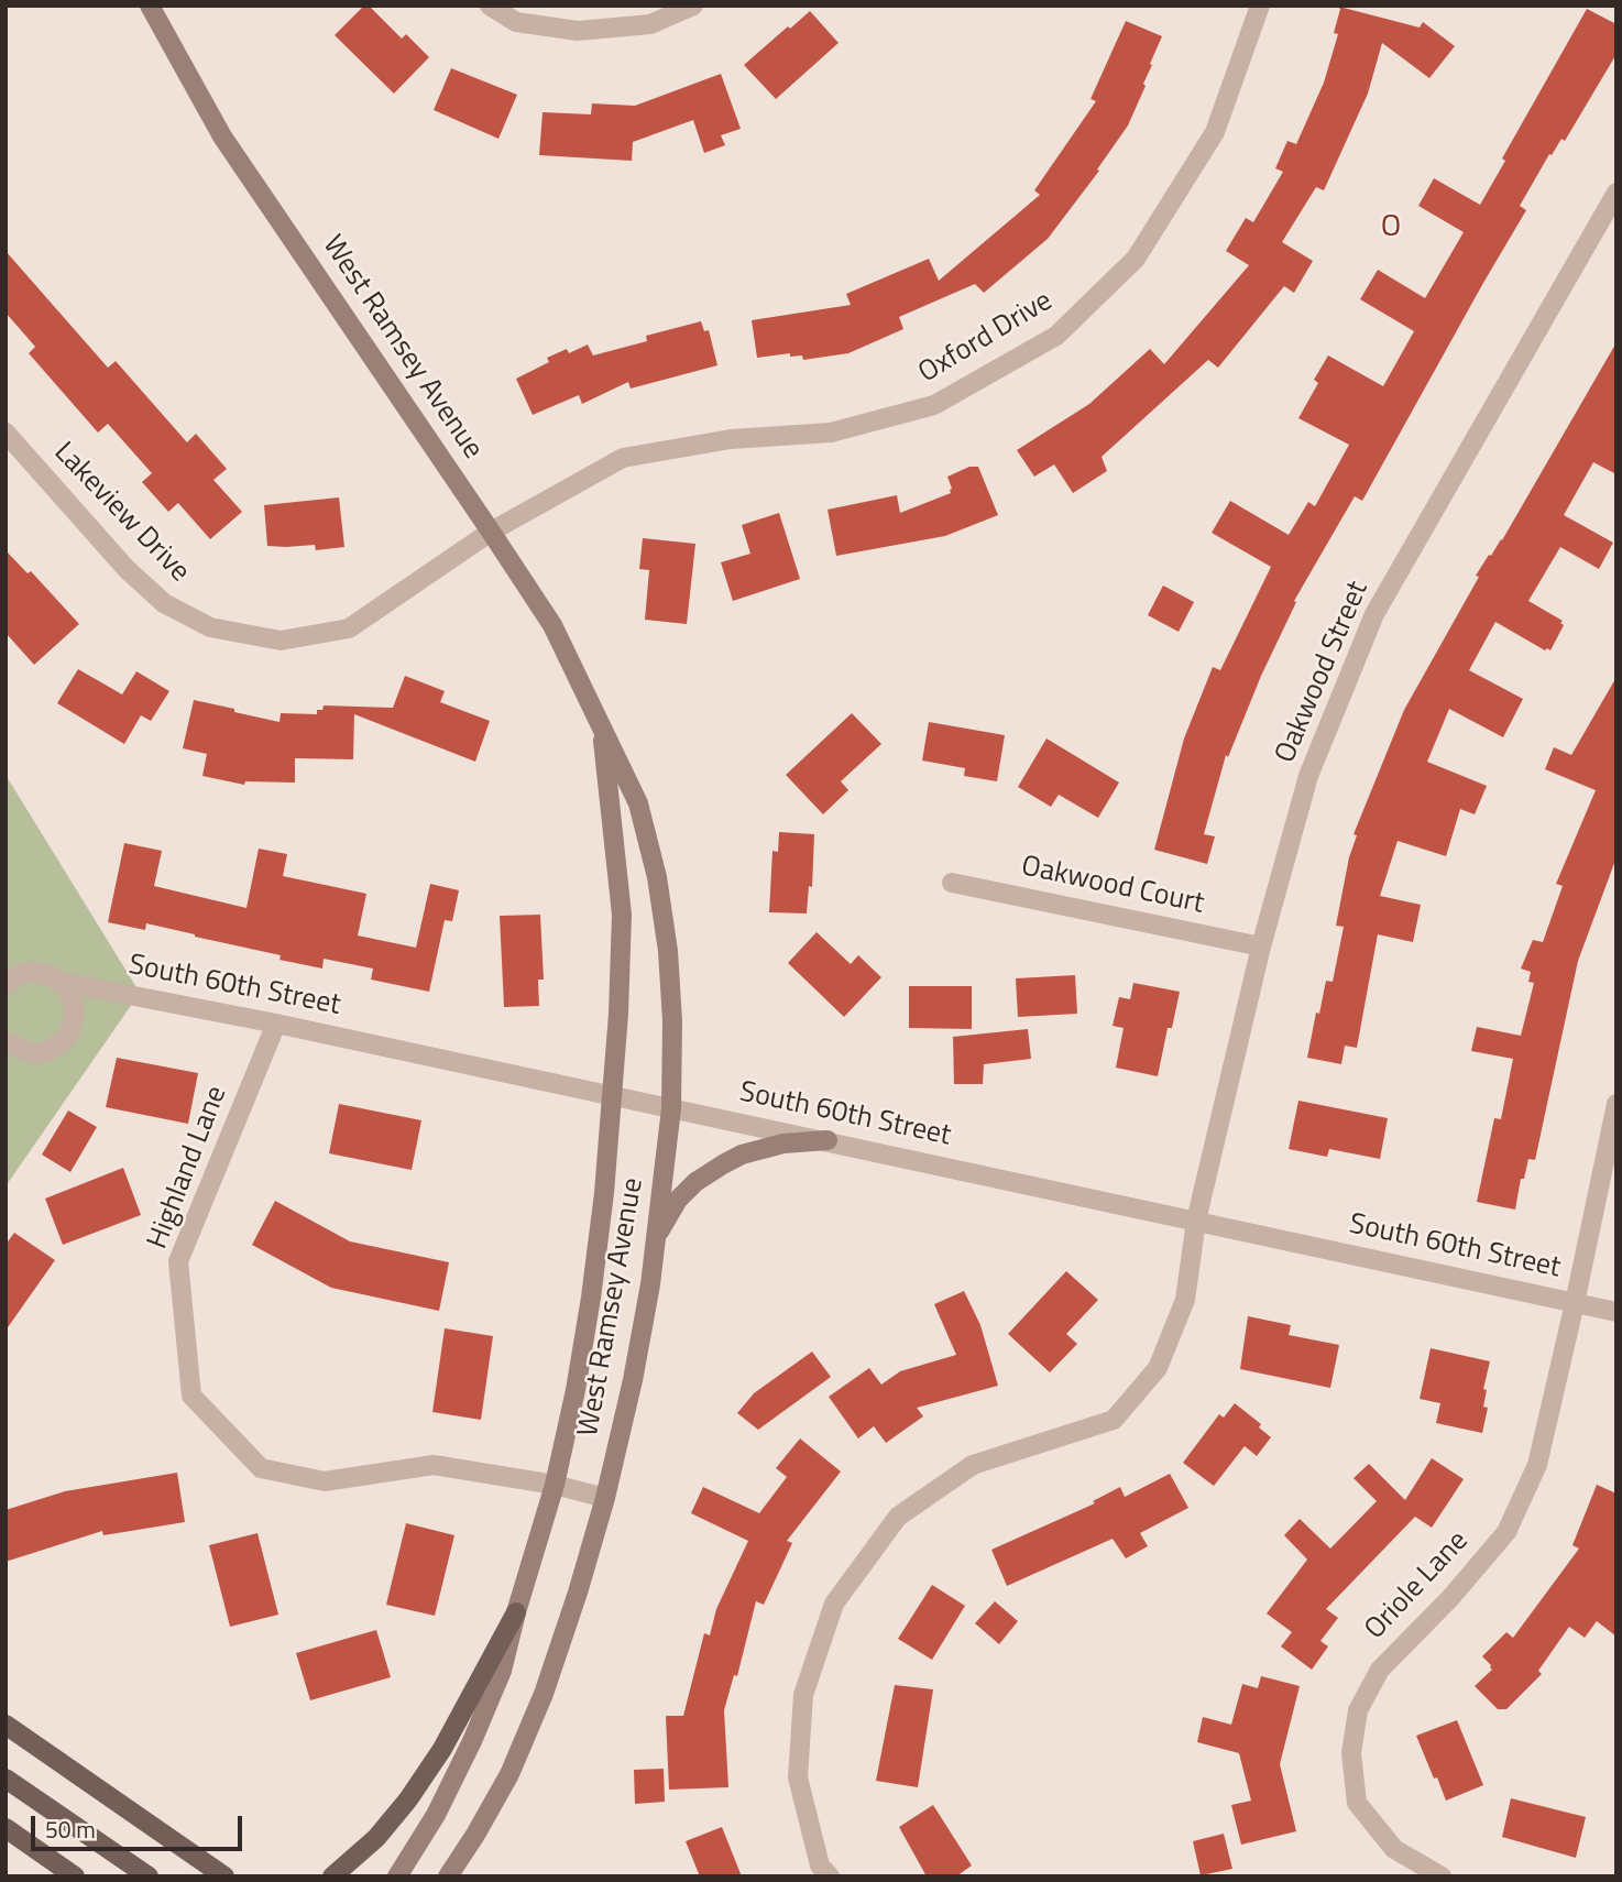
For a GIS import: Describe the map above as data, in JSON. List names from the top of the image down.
{
  "streets": {
    "street": [
      "Oxford Drive",
      "West Ramsey Avenue",
      "Lakeview Drive",
      "Oakwood Street",
      "Oakwood Court",
      "South 60th Street",
      "Highland Lane",
      "Oriole Lane"
    ]
  },
  "crossings": [
    ["Oxford Drive", "West Ramsey Avenue"],
    ["Oxford Drive", "Lakeview Drive"],
    ["West Ramsey Avenue", "Lakeview Drive"],
    ["West Ramsey Avenue", "South 60th Street"],
    ["West Ramsey Avenue", "Highland Lane"],
    ["Oakwood Street", "Oakwood Court"],
    ["Oakwood Street", "South 60th Street"],
    ["South 60th Street", "Highland Lane"],
    ["South 60th Street", "Oriole Lane"]
  ],
  "districts": ["O"],
  "scale_bar": "50 m"
}
